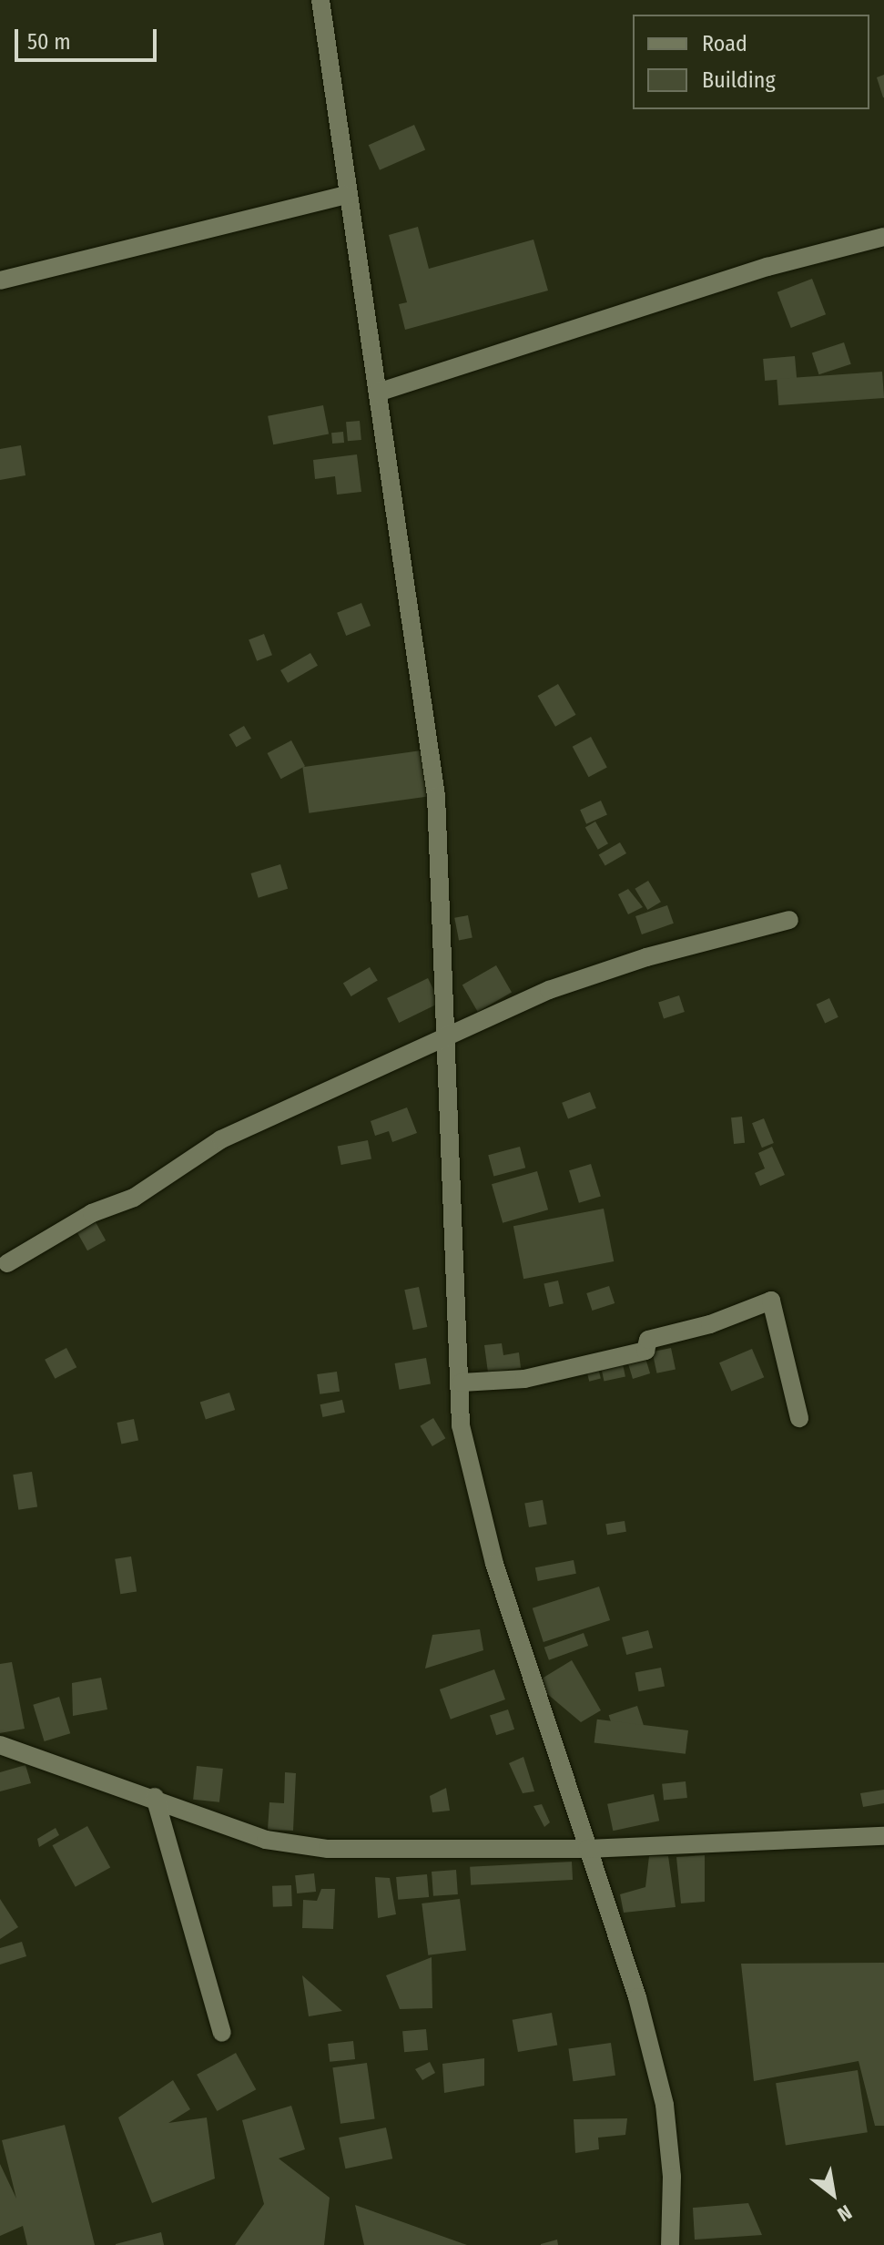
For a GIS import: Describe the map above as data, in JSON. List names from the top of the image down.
{
  "legend": ["Road", "Building"],
  "scale_bar": "50 m",
  "north": "bottom right"
}
